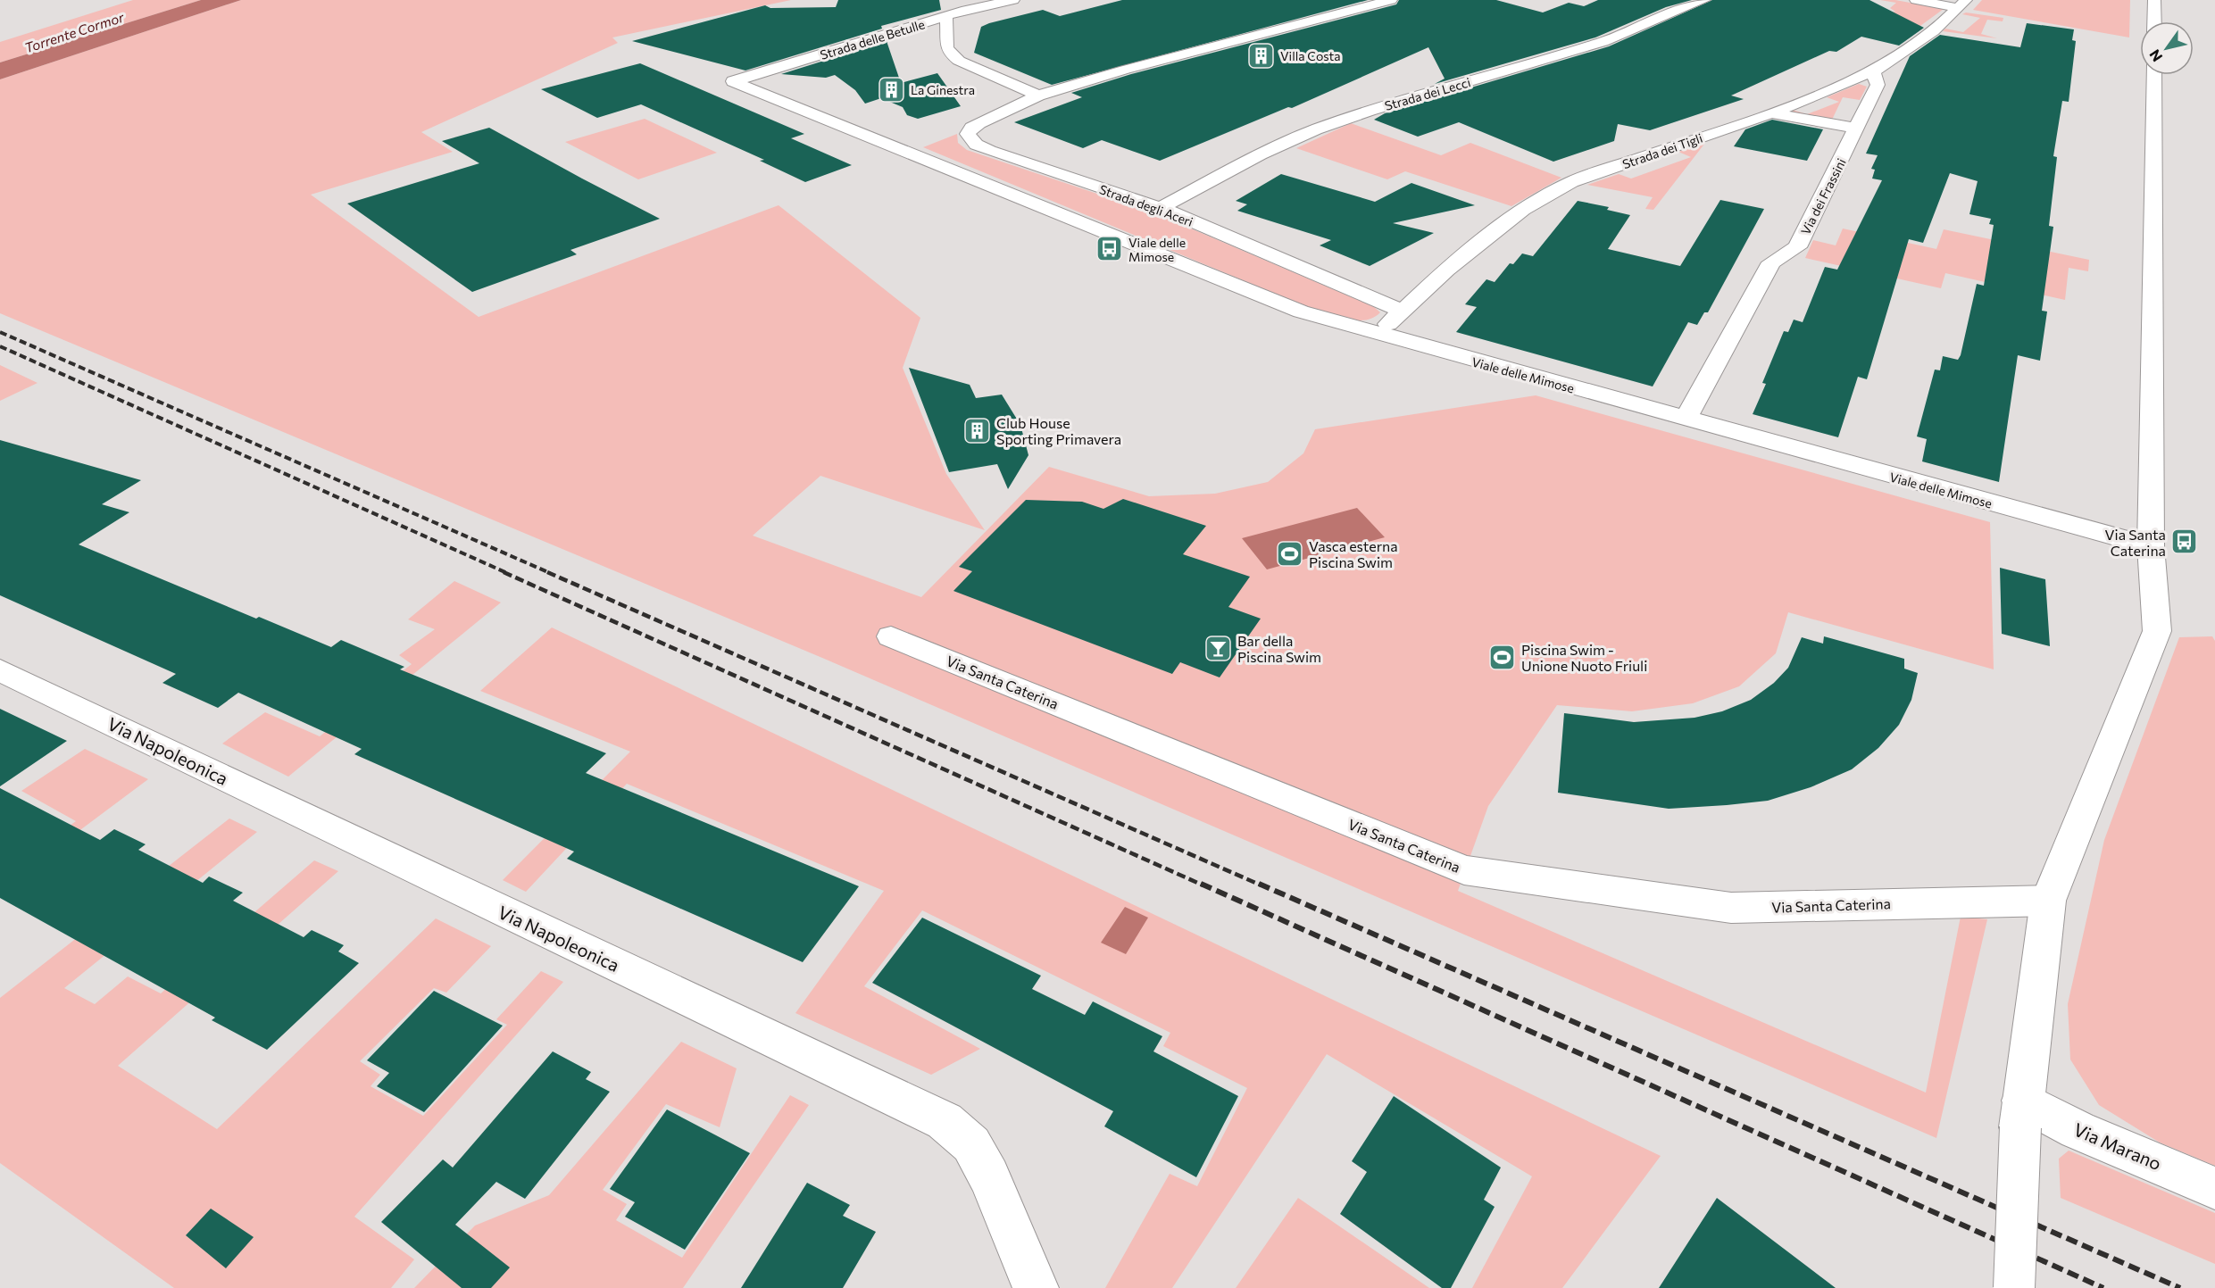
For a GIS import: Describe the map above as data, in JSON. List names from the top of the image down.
{
  "streets": {
    "street": [
      "Strada delle Betulle",
      "Strada dei Lecci",
      "Strada dei Tigli",
      "Via dei Frassini",
      "Strada degli Aceri",
      "Viale delle Mimose",
      "Via Santa Caterina",
      "Via Napoleonica",
      "Via Marano"
    ]
  },
  "crossings": [
    ["Strada delle Betulle", "Viale delle Mimose"],
    ["Strada dei Lecci", "Strada degli Aceri"],
    ["Strada dei Tigli", "Via dei Frassini"],
    ["Strada dei Tigli", "Strada degli Aceri"],
    ["Strada dei Tigli", "Viale delle Mimose"],
    ["Via dei Frassini", "Viale delle Mimose"]
  ],
  "water": ["Torrente Cormor"],
  "places": {
    "building": ["Villa Costa", "La Ginestra", "Club House Sporting Primavera"],
    "bus stop": ["Viale delle Mimose", "Via Santa Caterina"],
    "sports": ["Vasca esterna Piscina Swim", "Piscina Swim - Unione Nuoto Friuli"],
    "bar": ["Bar della Piscina Swim"]
  },
  "north": "bottom left"
}
